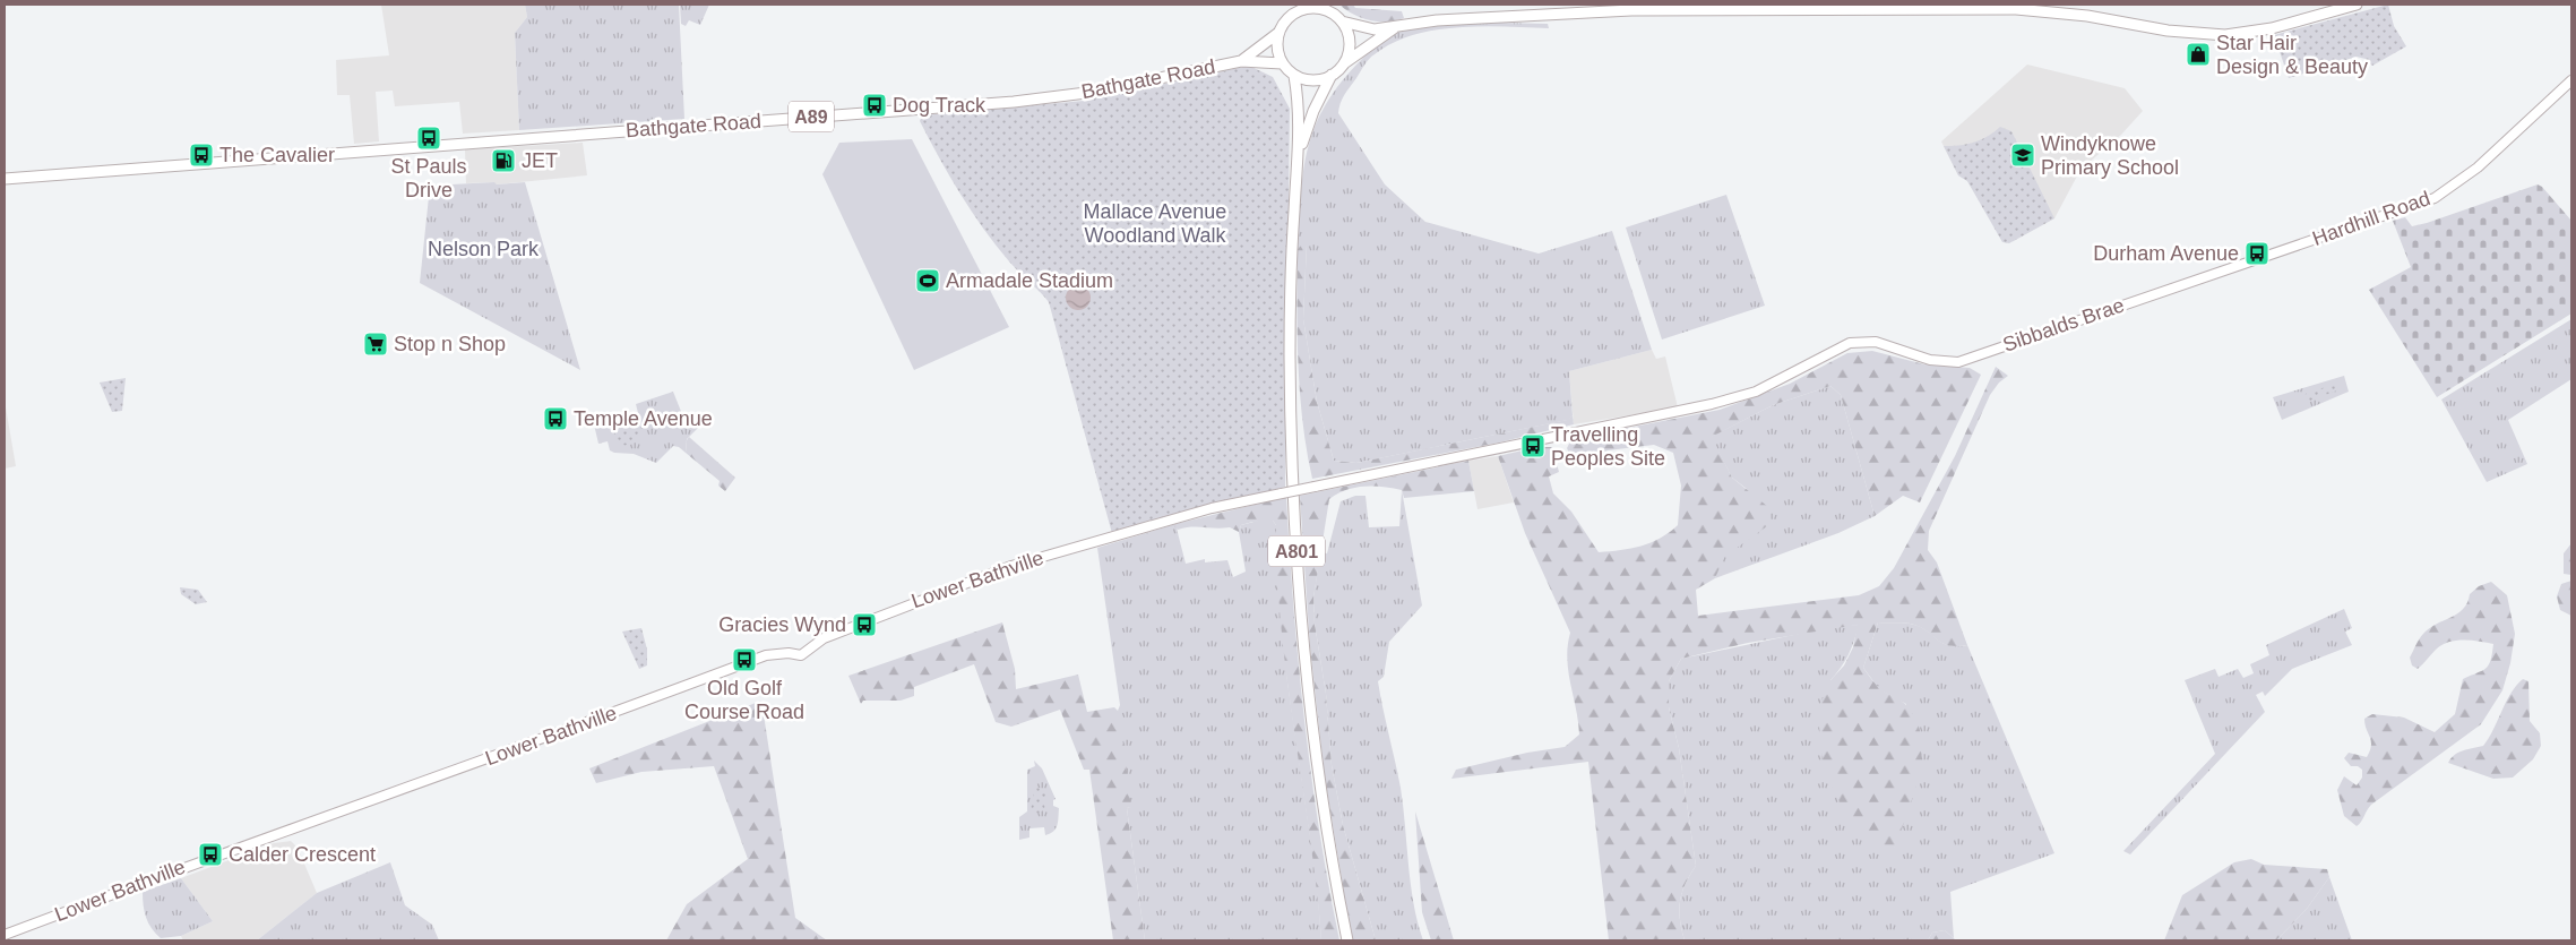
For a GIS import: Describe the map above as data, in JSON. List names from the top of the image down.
{
  "streets": {
    "main road": [
      "Bathgate Road",
      "A89",
      "Hardhill Road",
      "Sibbalds Brae",
      "A801",
      "Lower Bathville"
    ]
  },
  "crossings": [
    ["Bathgate Road", "A89"],
    ["Bathgate Road", "A801"],
    ["A89", "A801"],
    ["Hardhill Road", "Sibbalds Brae"],
    ["Sibbalds Brae", "Lower Bathville"]
  ],
  "parks": ["Mallace Avenue Woodland Walk", "Nelson Park"],
  "places": {
    "shop": ["Star Hair Design & Beauty"],
    "bus stop": [
      "Dog Track",
      "St Pauls Drive",
      "The Cavalier",
      "Durham Avenue",
      "Temple Avenue",
      "Travelling Peoples Site",
      "Gracies Wynd",
      "Old Golf Course Road",
      "Calder Crescent"
    ],
    "school or university": ["Windyknowe Primary School"],
    "fuel station": ["JET"],
    "sports": ["Armadale Stadium"],
    "supermarket": ["Stop n Shop"]
  }
}
